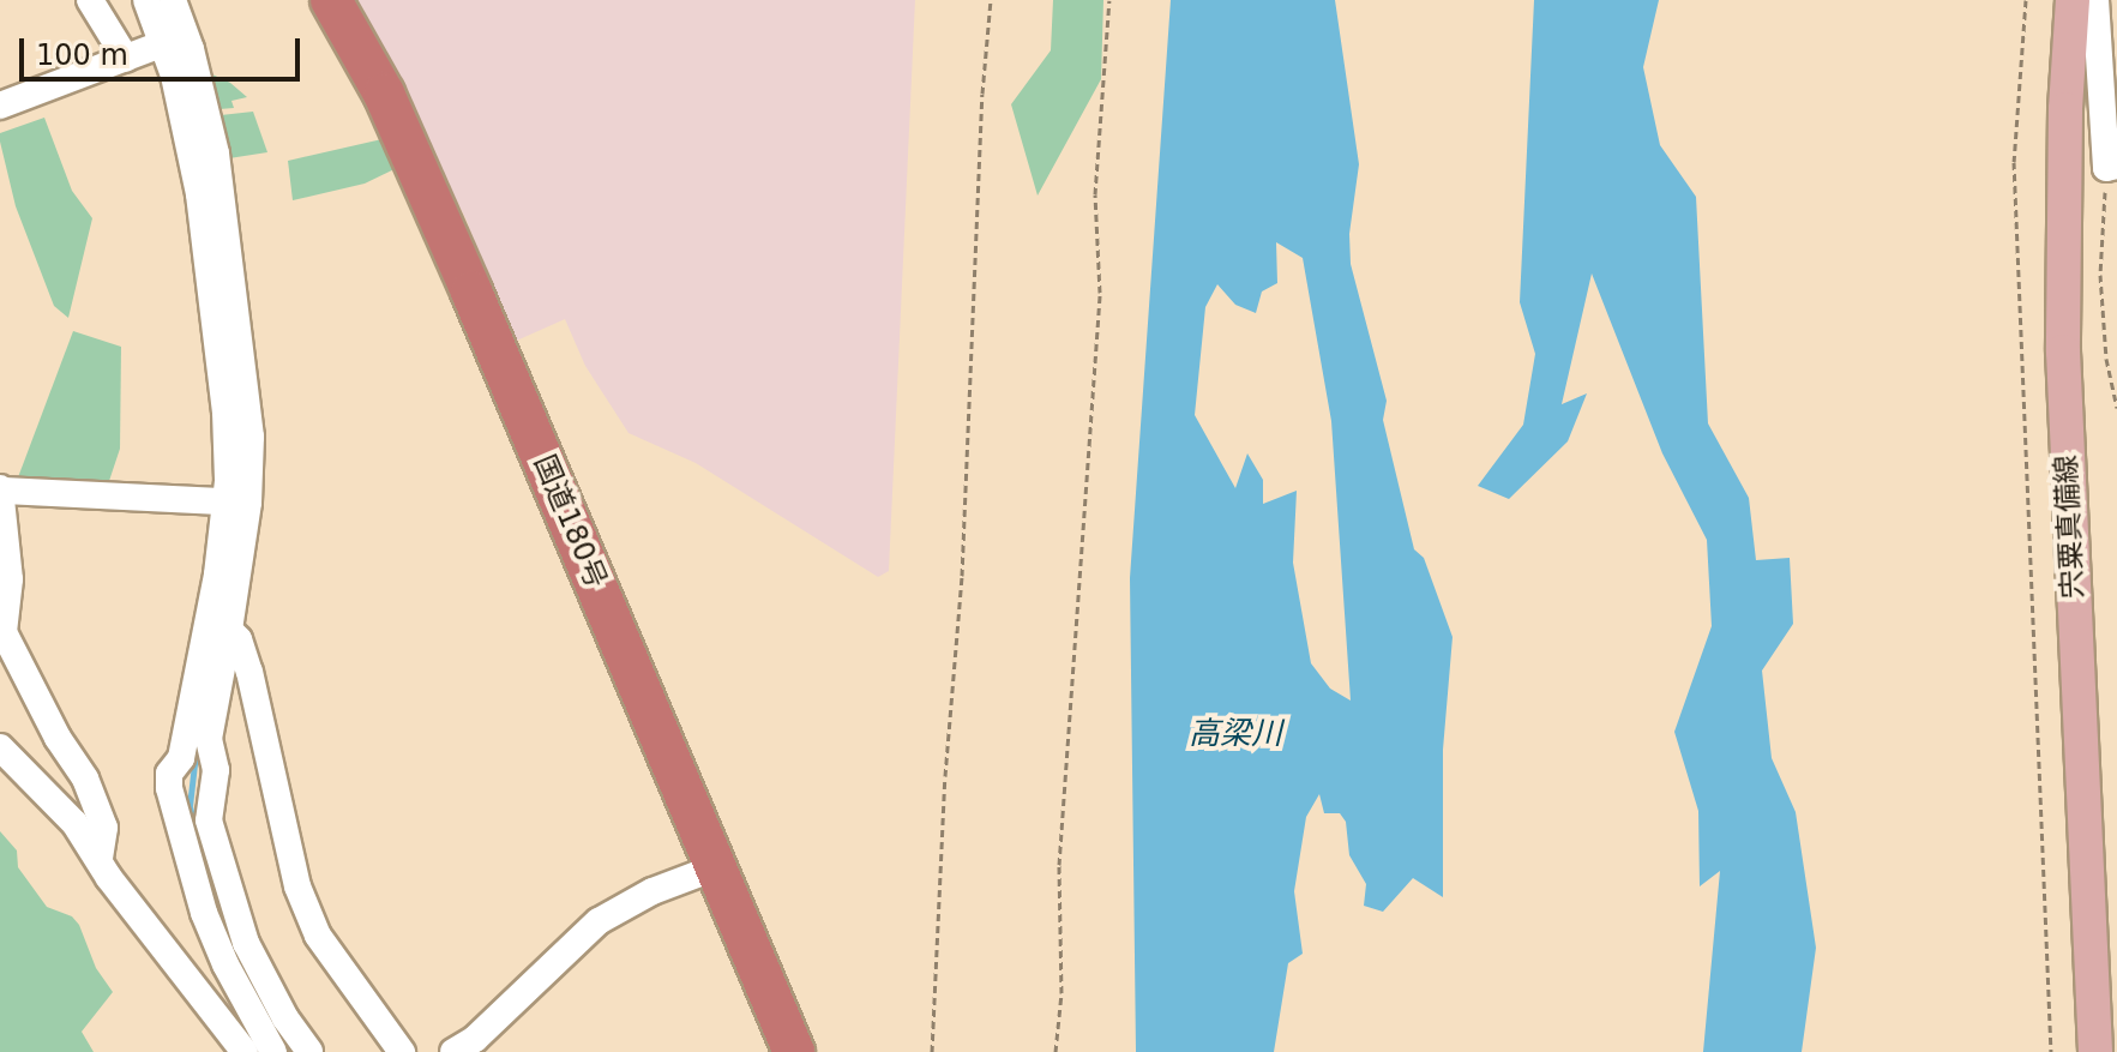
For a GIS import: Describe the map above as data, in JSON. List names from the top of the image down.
{
  "streets": {
    "highway": ["国道180号"],
    "main road": ["宍粟真備線"]
  },
  "water": ["高梁川"],
  "scale_bar": "100 m"
}
